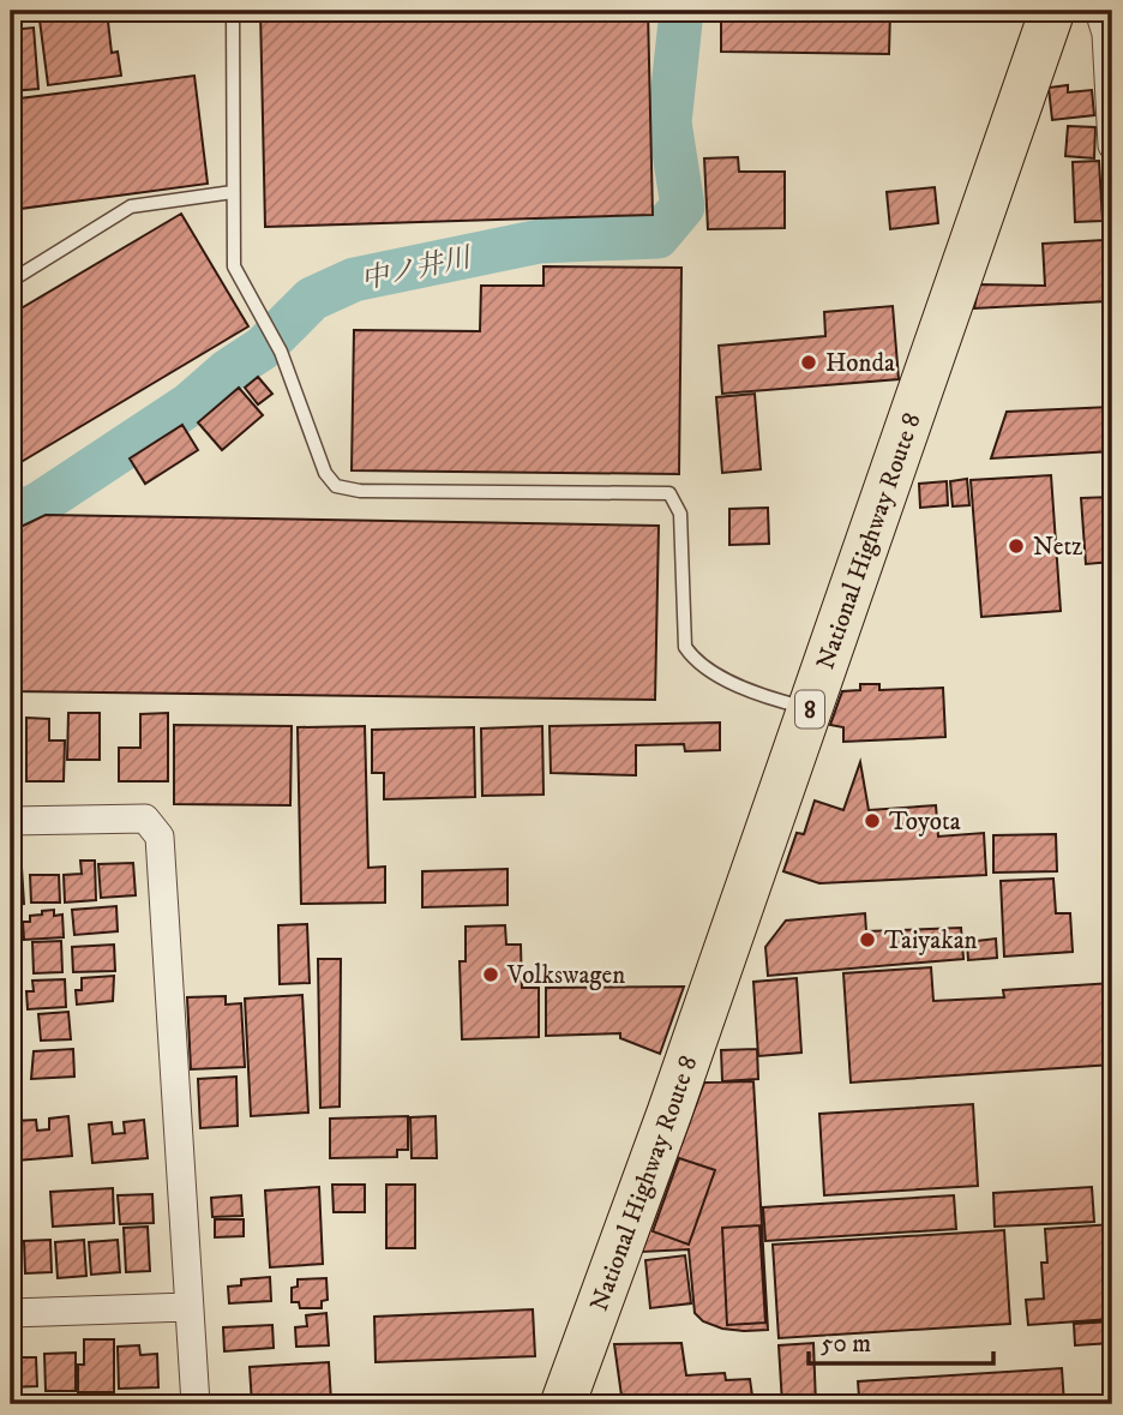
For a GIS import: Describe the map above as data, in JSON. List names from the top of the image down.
{
  "streets": {
    "highway": ["National Highway Route 8", "8"]
  },
  "water": ["中ノ井川"],
  "places": [
    "Honda",
    "Netz",
    "Toyota",
    "Taiyakan",
    "Volkswagen"
  ],
  "scale_bar": "50 m"
}
